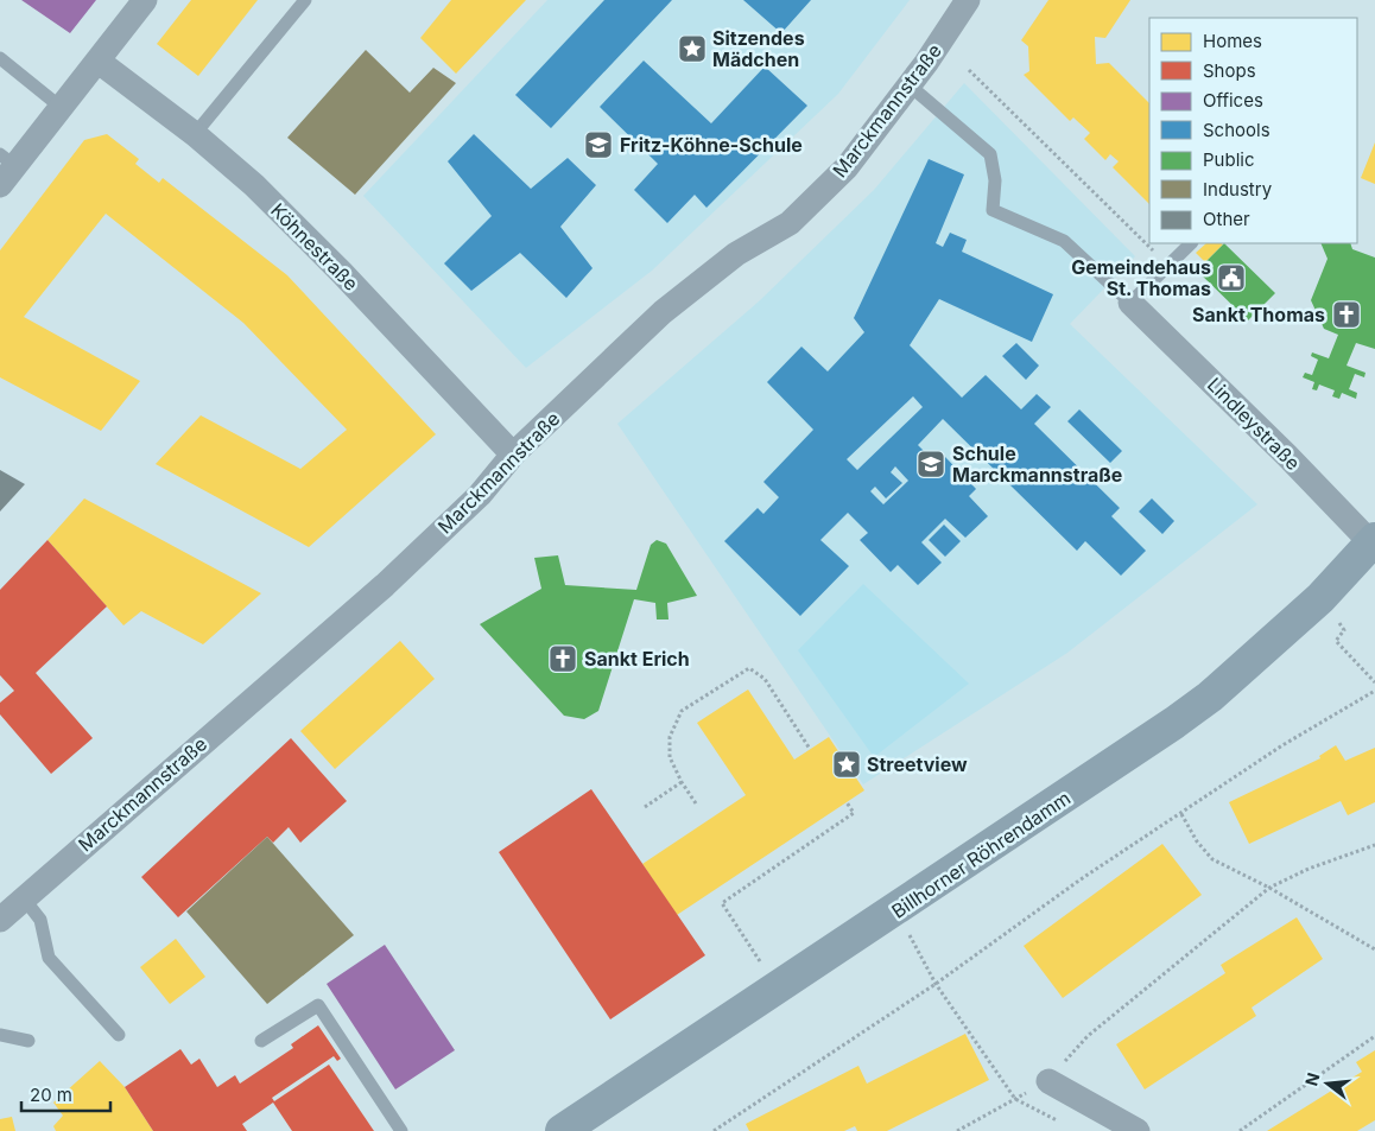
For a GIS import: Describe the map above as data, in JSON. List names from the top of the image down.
{
  "streets": {
    "street": [
      "Marckmannstraße",
      "Köhnestraße",
      "Lindleystraße",
      "Billhorner Röhrendamm"
    ]
  },
  "crossings": [
    ["Marckmannstraße", "Köhnestraße"],
    ["Lindleystraße", "Billhorner Röhrendamm"]
  ],
  "places": {
    "place": ["Sitzendes Mädchen", "Streetview"],
    "school or university": ["Fritz-Köhne-Schule", "Schule Marckmannstraße"],
    "public building": ["Gemeindehaus St. Thomas"],
    "church": ["Sankt Thomas", "Sankt Erich"]
  },
  "legend": [
    "Homes",
    "Shops",
    "Offices",
    "Schools",
    "Public",
    "Industry",
    "Other"
  ],
  "scale_bar": "20 m",
  "north": "left"
}
